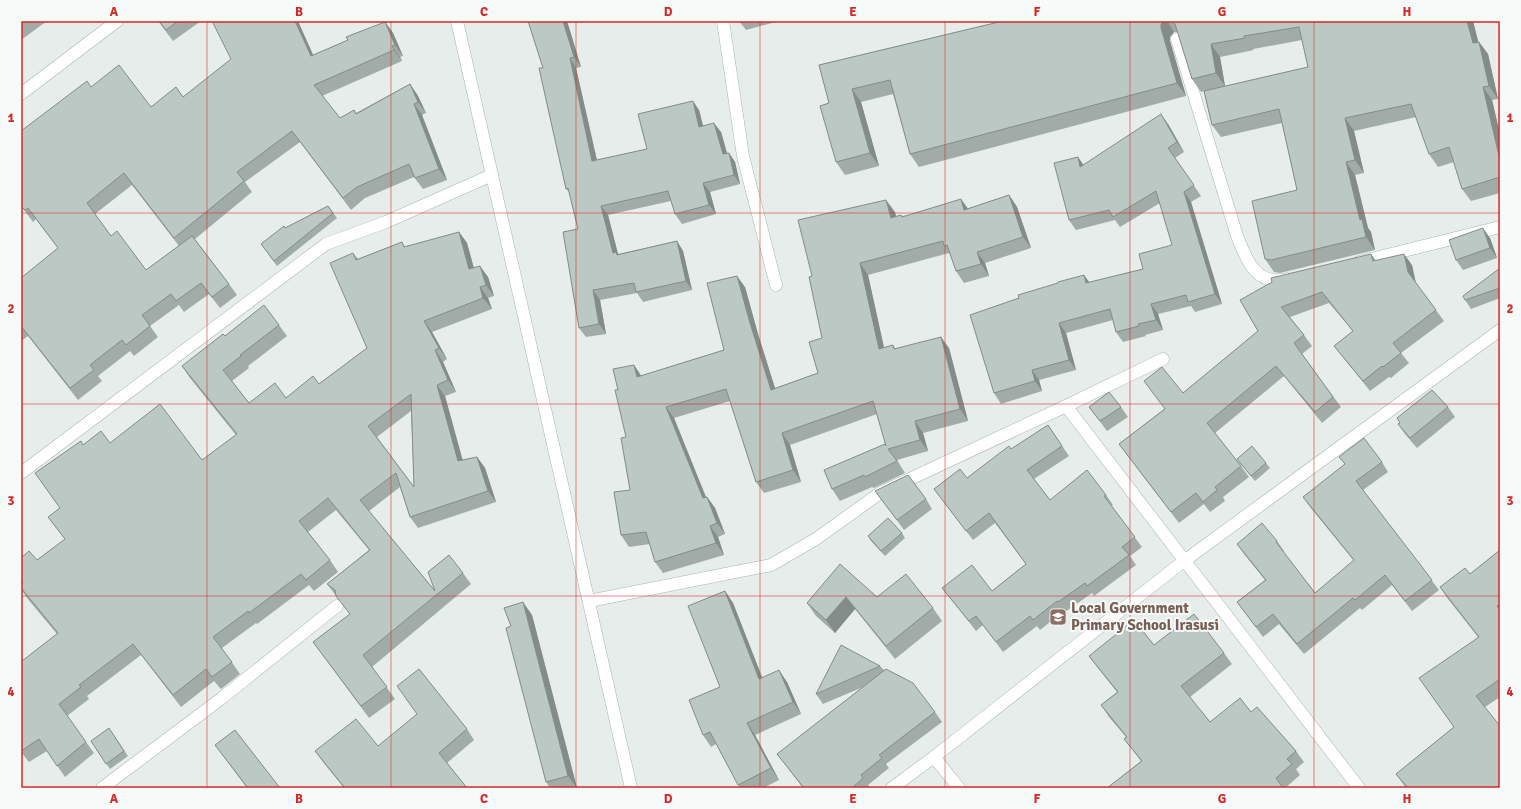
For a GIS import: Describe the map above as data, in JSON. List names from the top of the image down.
{
  "places": {
    "school or university": ["Local Government Primary School Irasusi"]
  },
  "grid": {
    "columns": [
      "A",
      "B",
      "C",
      "D",
      "E",
      "F",
      "G",
      "H"
    ],
    "rows": [
      "1",
      "2",
      "3",
      "4"
    ]
  }
}
